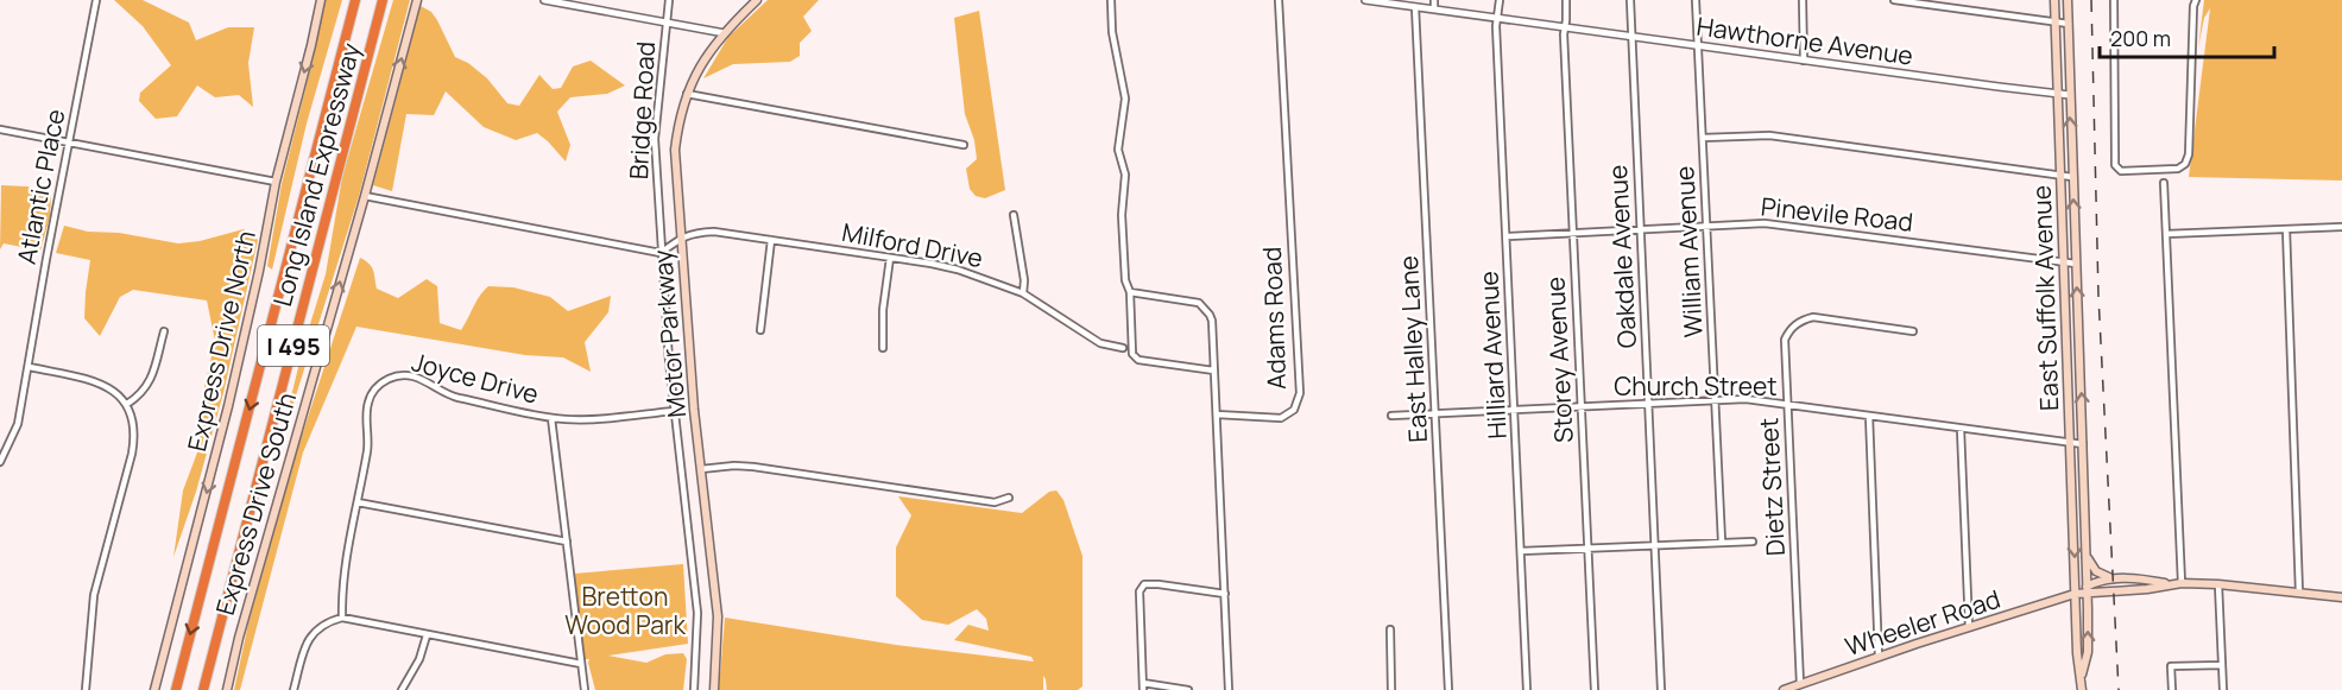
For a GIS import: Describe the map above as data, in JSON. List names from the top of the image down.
{
  "streets": {
    "highway": ["Long Island Expressway", "I 495"],
    "main road": [
      "East Suffolk Avenue",
      "Motor Parkway",
      "Express Drive North",
      "Express Drive South",
      "Wheeler Road"
    ],
    "street": [
      "Hawthorne Avenue",
      "Bridge Road",
      "Atlantic Place",
      "Pinevile Road",
      "Milford Drive",
      "William Avenue",
      "Oakdale Avenue",
      "Adams Road",
      "East Halley Lane",
      "Hilliard Avenue",
      "Storey Avenue",
      "Joyce Drive",
      "Church Street",
      "Dietz Street"
    ]
  },
  "crossings": [
    ["Hawthorne Avenue", "William Avenue"],
    ["Hawthorne Avenue", "Oakdale Avenue"],
    ["Hawthorne Avenue", "East Suffolk Avenue"],
    ["Hawthorne Avenue", "East Halley Lane"],
    ["Hawthorne Avenue", "Hilliard Avenue"],
    ["Hawthorne Avenue", "Storey Avenue"],
    ["Bridge Road", "Joyce Drive"],
    ["Pinevile Road", "William Avenue"],
    ["Pinevile Road", "Oakdale Avenue"],
    ["Pinevile Road", "East Suffolk Avenue"],
    ["Pinevile Road", "Hilliard Avenue"],
    ["Pinevile Road", "Storey Avenue"],
    ["Milford Drive", "Motor Parkway"],
    ["William Avenue", "Church Street"],
    ["Oakdale Avenue", "Church Street"],
    ["East Suffolk Avenue", "Church Street"],
    ["East Suffolk Avenue", "Wheeler Road"],
    ["East Halley Lane", "Church Street"],
    ["Hilliard Avenue", "Church Street"],
    ["Storey Avenue", "Church Street"],
    ["Church Street", "Dietz Street"],
    ["Dietz Street", "Wheeler Road"]
  ],
  "one_way": ["Express Drive North", "Express Drive South"],
  "parks": ["Bretton Wood Park"],
  "scale_bar": "200 m"
}
